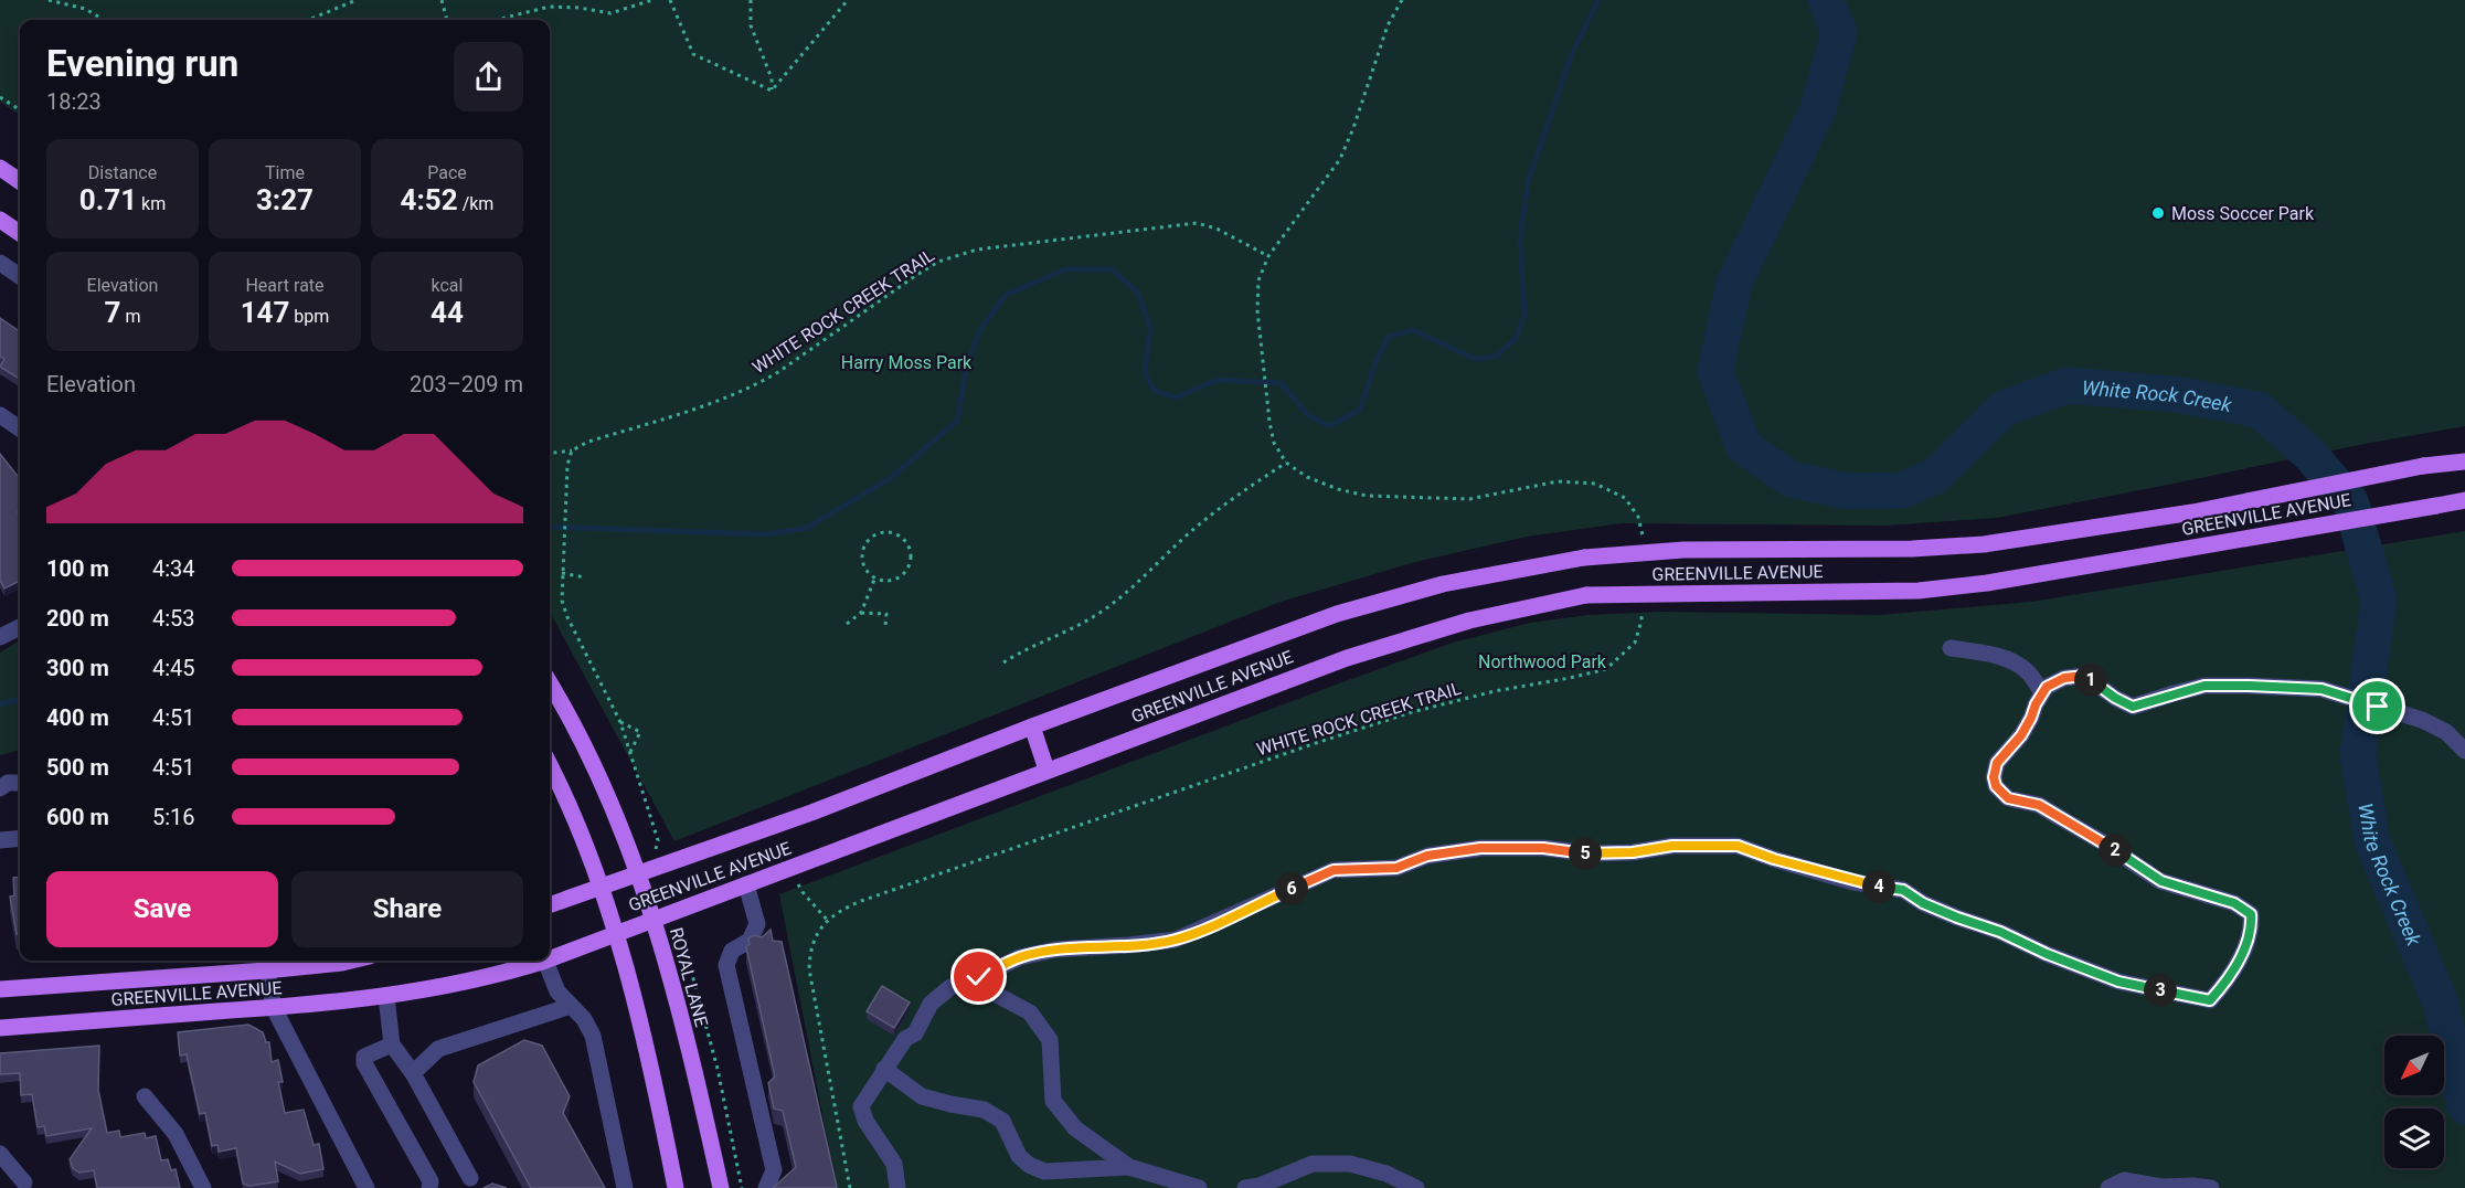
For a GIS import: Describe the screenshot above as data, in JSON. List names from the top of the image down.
{
  "streets": {
    "main road": ["GREENVILLE AVENUE", "ROYAL LANE"],
    "path": ["WHITE ROCK CREEK TRAIL"]
  },
  "crossings": [
    ["GREENVILLE AVENUE", "ROYAL LANE"]
  ],
  "water": ["White Rock Creek"],
  "parks": ["Harry Moss Park", "Northwood Park"],
  "places": ["Moss Soccer Park"],
  "north": "bottom left",
  "page": {
    "heading": ["Evening run", "18:23"],
    "stats": [
      ["Distance", "0.71 km"],
      ["Time", "3:27"],
      ["Pace", "4:52 /km"],
      ["Elevation", "7 m"],
      ["Heart rate", "147 bpm"],
      ["kcal", "44"]
    ],
    "chart": ["Elevation", "203–209 m"],
    "list": [
      {
        "name": "100 m",
        "note": "4:34"
      },
      {
        "name": "200 m",
        "note": "4:53"
      },
      {
        "name": "300 m",
        "note": "4:45"
      },
      {
        "name": "400 m",
        "note": "4:51"
      },
      {
        "name": "500 m",
        "note": "4:51"
      },
      {
        "name": "600 m",
        "note": "5:16"
      }
    ],
    "pins": [
      "1",
      "2",
      "5",
      "4",
      "6",
      "3"
    ],
    "buttons": ["Save", "Share"]
  }
}
